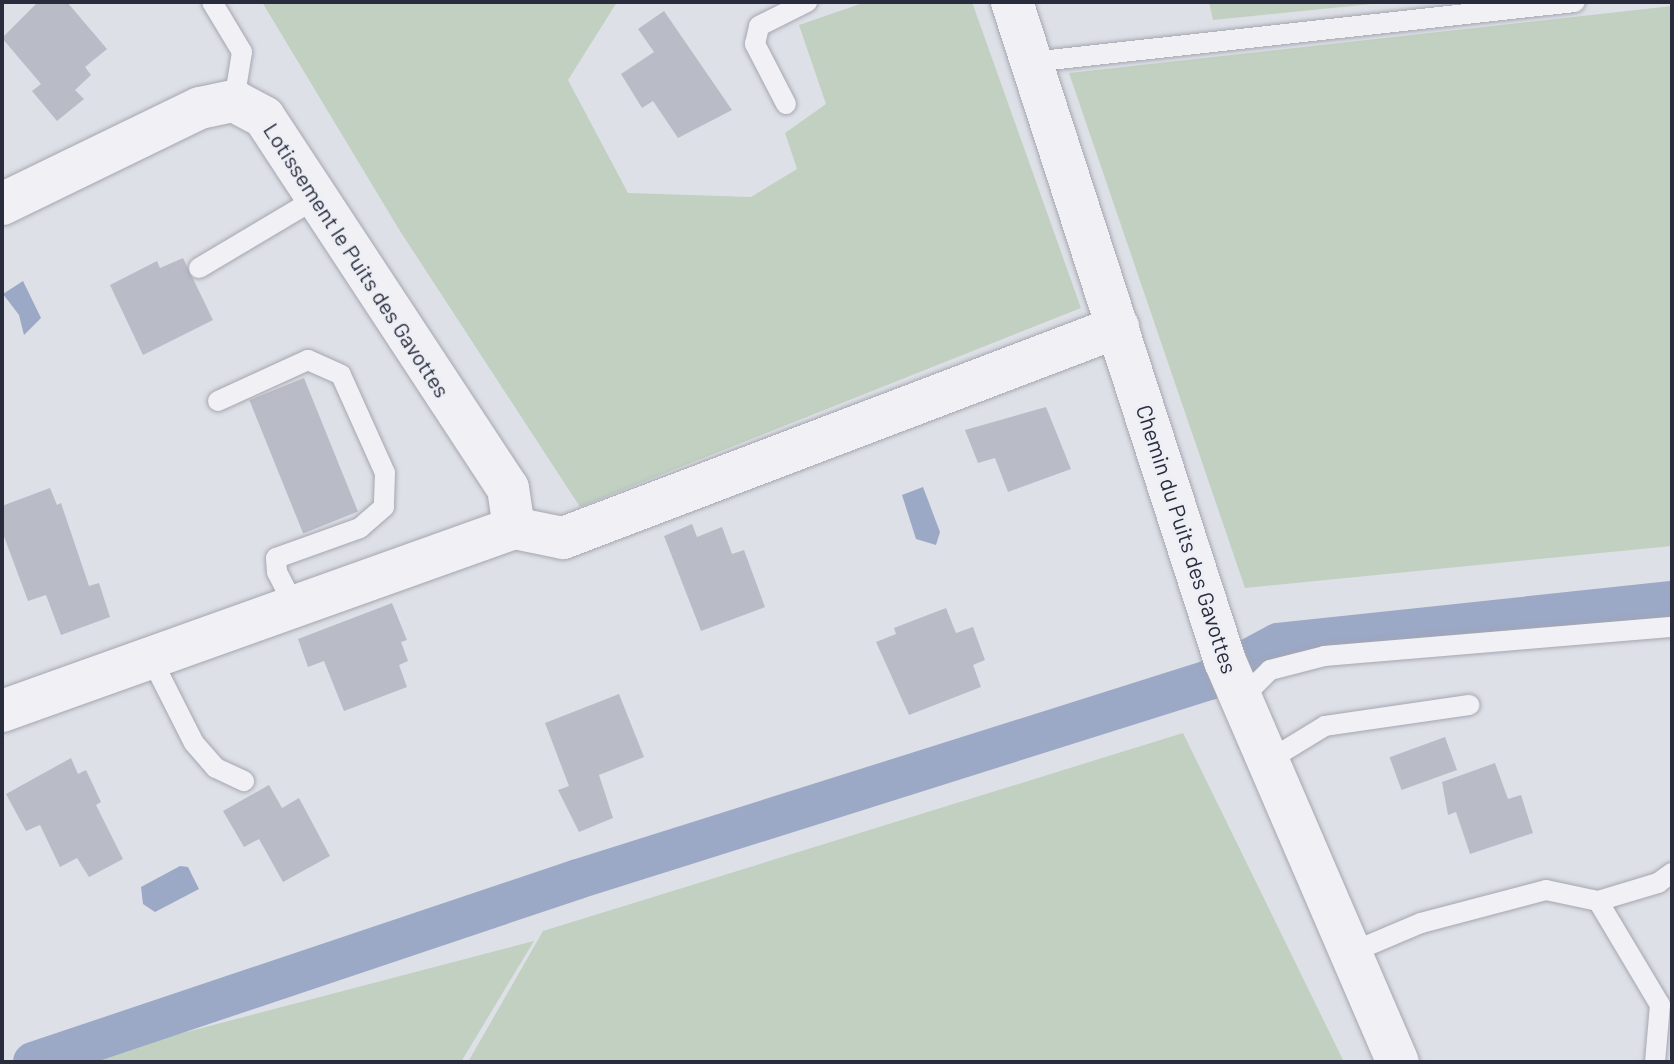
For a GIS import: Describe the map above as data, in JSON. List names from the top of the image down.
{
  "streets": {
    "street": ["Lotissement le Puits des Gavottes", "Chemin du Puits des Gavottes"]
  }
}
